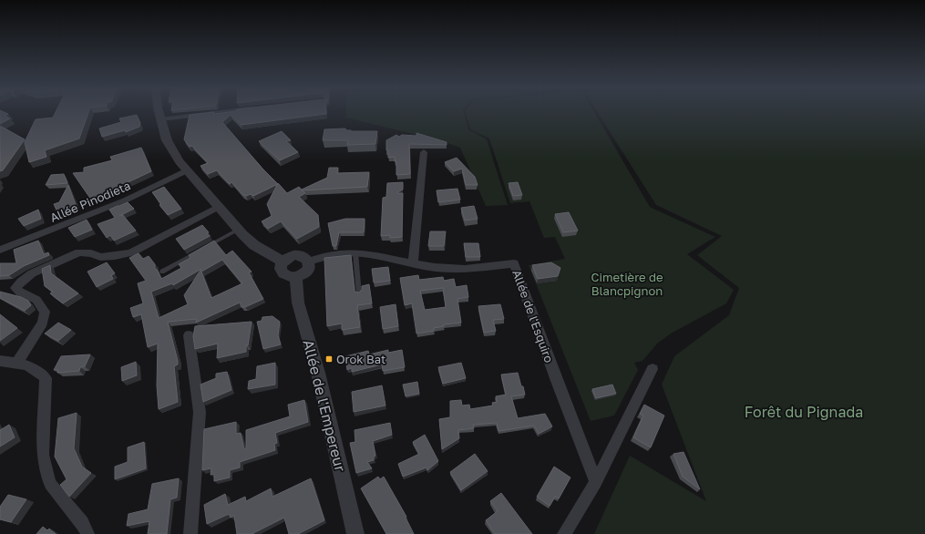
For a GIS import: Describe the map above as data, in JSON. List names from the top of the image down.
{
  "streets": {
    "street": ["Allée Pinodieta", "Allée de l'Esquiro", "Allée de l'Empereur"]
  },
  "crossings": [
    ["Allée de l'Esquiro", "Allée de l'Empereur"]
  ],
  "parks": ["Cimetière de Blancpignon", "Forêt du Pignada"],
  "places": {
    "transit": ["Orok Bat"]
  }
}
